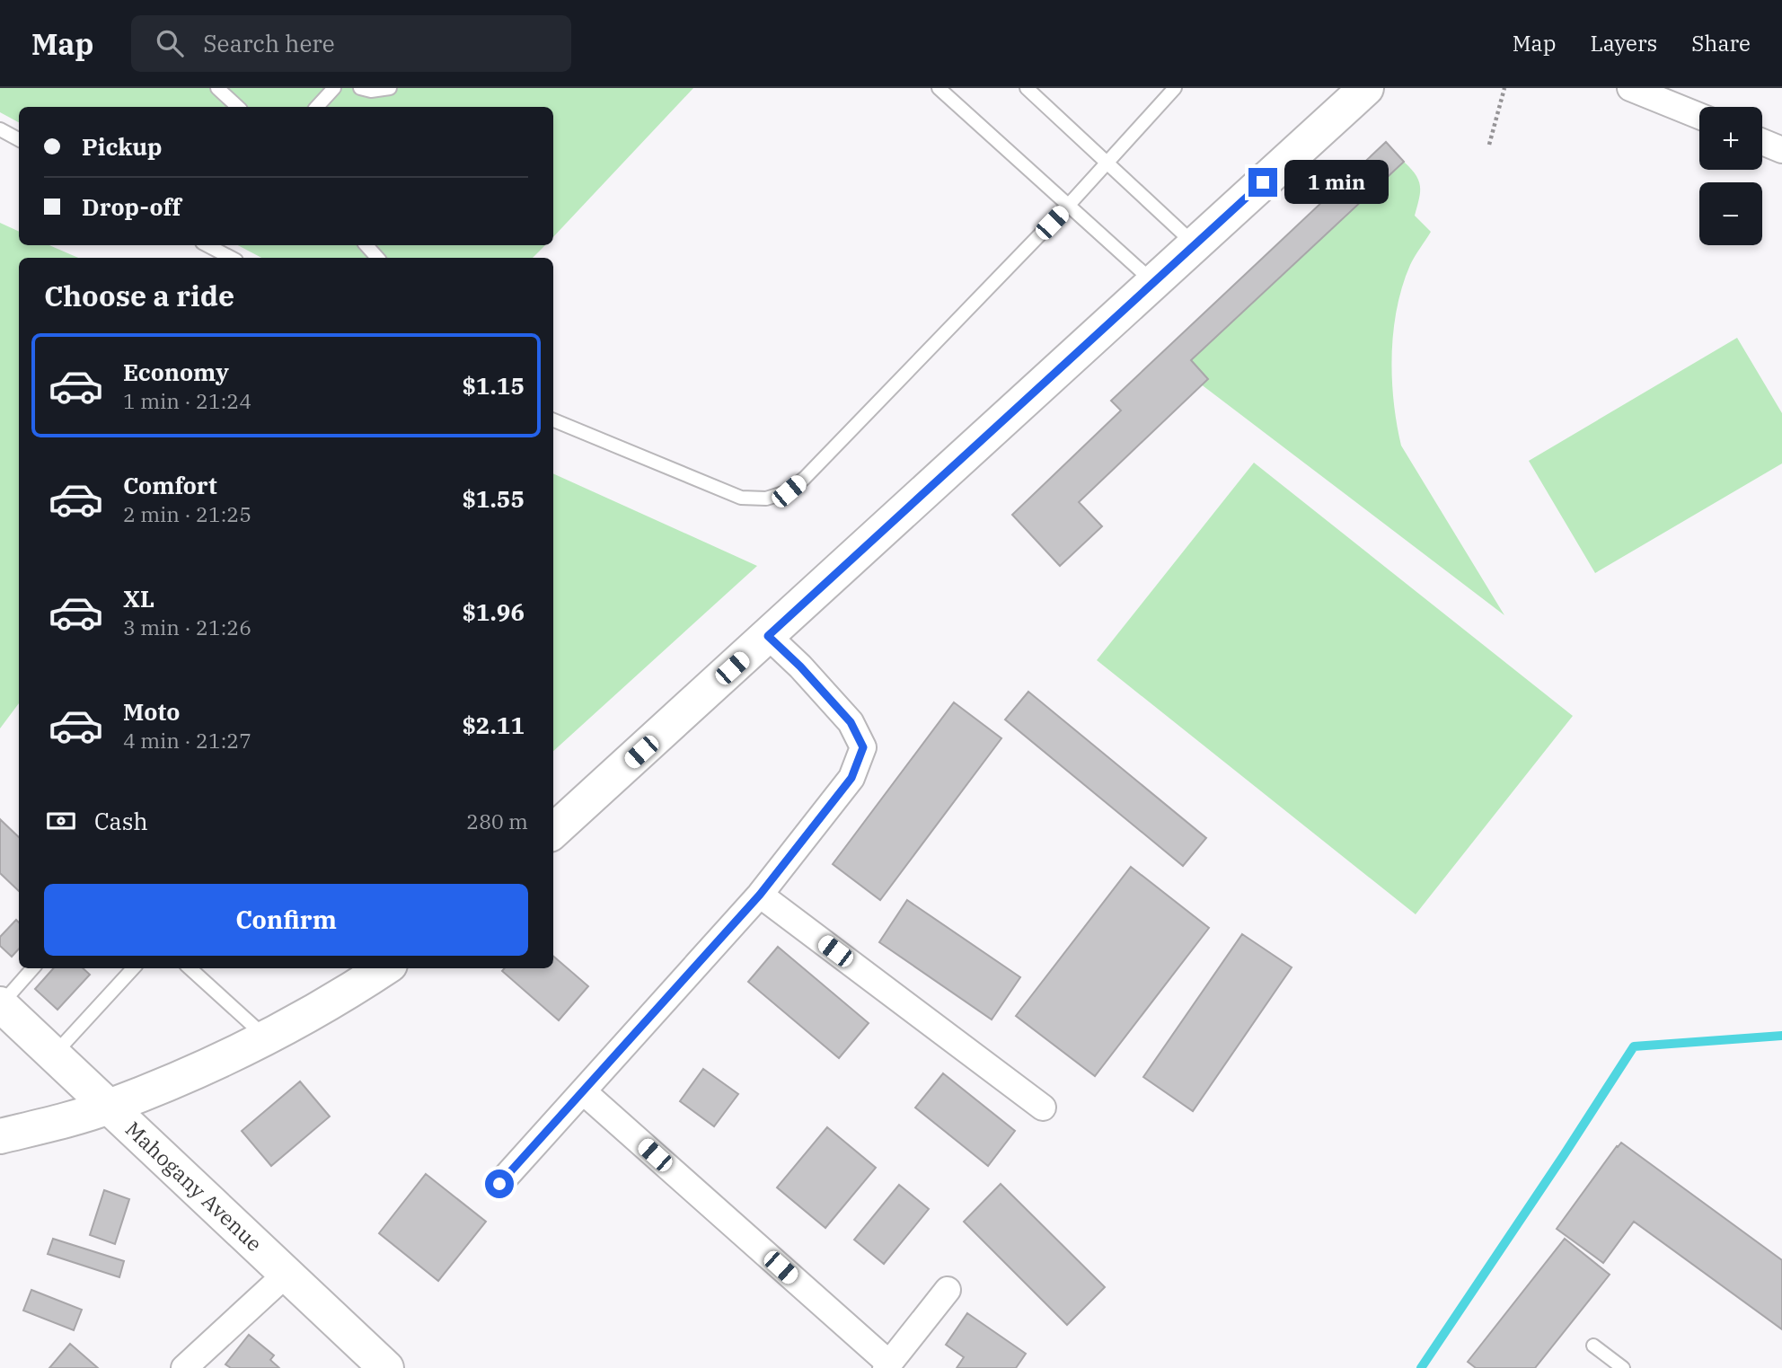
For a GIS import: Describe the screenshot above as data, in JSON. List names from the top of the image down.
{
  "streets": {
    "main road": ["Mahogany Avenue"]
  },
  "page": {
    "header": "Map",
    "search": "Search here",
    "nav": ["Map", "Layers", "Share"],
    "map_buttons": ["+", "−"],
    "banner": ["Pickup", "Drop-off"],
    "bubble": "1 min",
    "heading": "Choose a ride",
    "list": [
      {
        "name": "Economy",
        "note": "1 min · 21:24",
        "value": "$1.15"
      },
      {
        "name": "Comfort",
        "note": "2 min · 21:25",
        "value": "$1.55"
      },
      {
        "name": "XL",
        "note": "3 min · 21:26",
        "value": "$1.96"
      },
      {
        "name": "Moto",
        "note": "4 min · 21:27",
        "value": "$2.11"
      }
    ],
    "pay": ["Cash", "280 m"],
    "buttons": "Confirm"
  }
}
